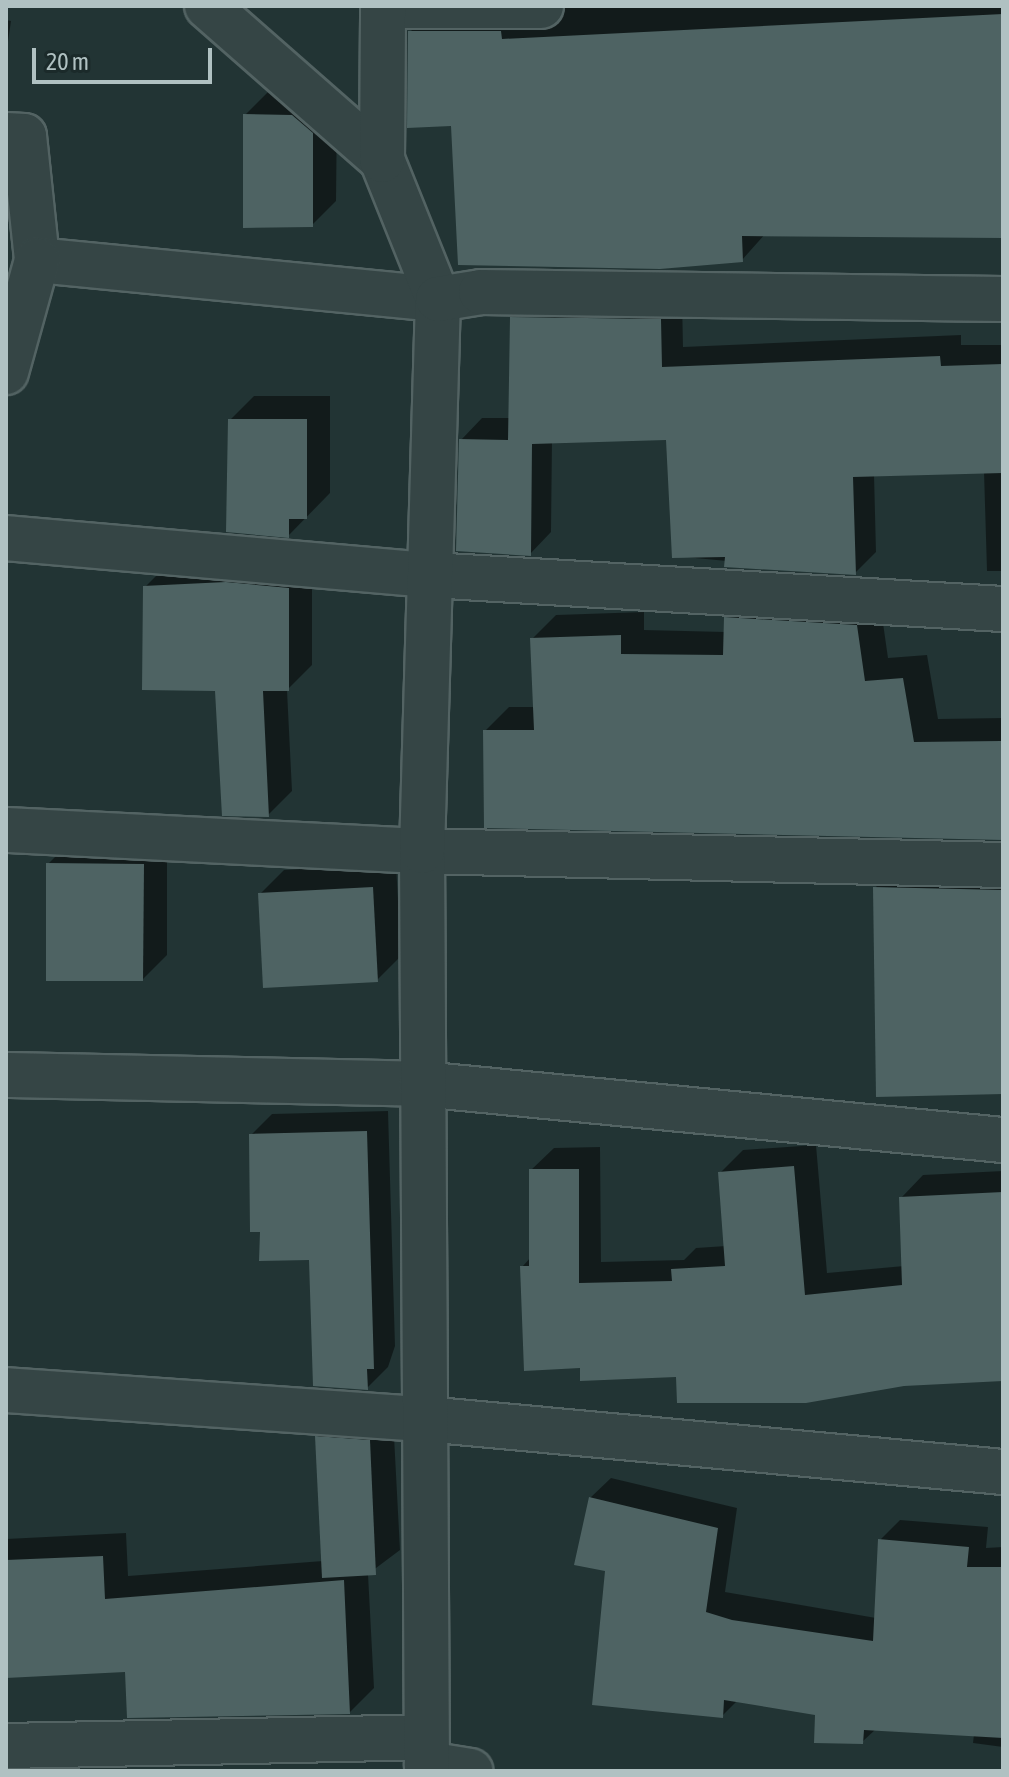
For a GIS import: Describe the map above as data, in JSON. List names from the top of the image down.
{
  "scale_bar": "20 m"
}
